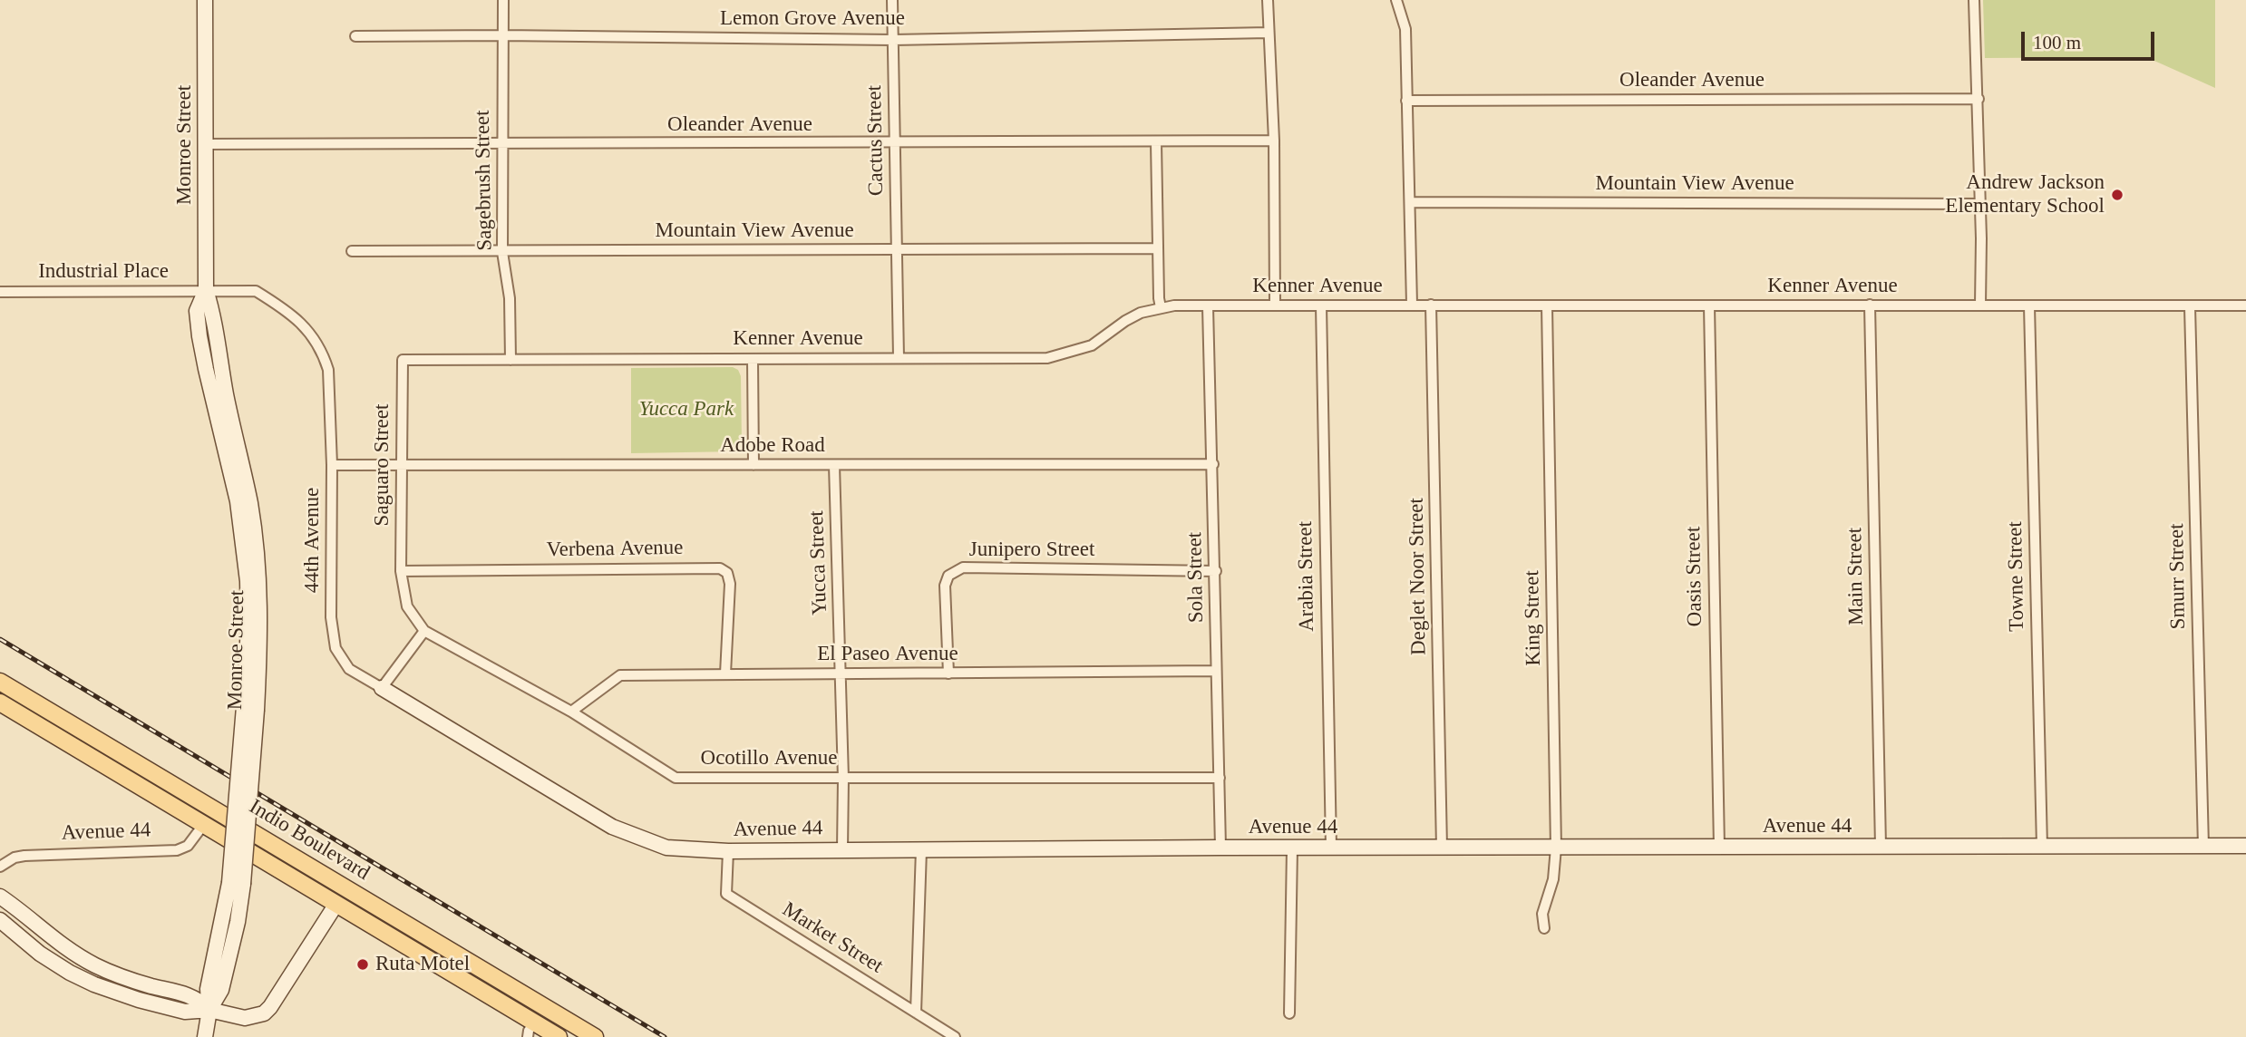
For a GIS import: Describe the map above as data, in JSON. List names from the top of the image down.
{
  "streets": {
    "main road": ["Indio Boulevard"],
    "street": [
      "Lemon Grove Avenue",
      "Oleander Avenue",
      "Cactus Street",
      "Monroe Street",
      "Sagebrush Street",
      "Mountain View Avenue",
      "Industrial Place",
      "Kenner Avenue",
      "Adobe Road",
      "Saguaro Street",
      "44th Avenue",
      "Verbena Avenue",
      "Junipero Street",
      "Yucca Street",
      "Arabia Street",
      "Deglet Noor Street",
      "Oasis Street",
      "Main Street",
      "Towne Street",
      "Smurr Street",
      "Sola Street",
      "King Street",
      "El Paseo Avenue",
      "Ocotillo Avenue",
      "Avenue 44",
      "Market Street"
    ]
  },
  "crossings": [
    ["Lemon Grove Avenue", "Cactus Street"],
    ["Lemon Grove Avenue", "Sagebrush Street"],
    ["Oleander Avenue", "Cactus Street"],
    ["Oleander Avenue", "Monroe Street"],
    ["Oleander Avenue", "Sagebrush Street"],
    ["Cactus Street", "Mountain View Avenue"],
    ["Cactus Street", "Kenner Avenue"],
    ["Monroe Street", "Industrial Place"],
    ["Monroe Street", "44th Avenue"],
    ["Sagebrush Street", "Mountain View Avenue"],
    ["Sagebrush Street", "Kenner Avenue"],
    ["Industrial Place", "44th Avenue"],
    ["Kenner Avenue", "Saguaro Street"],
    ["Kenner Avenue", "Arabia Street"],
    ["Kenner Avenue", "Deglet Noor Street"],
    ["Kenner Avenue", "Oasis Street"],
    ["Kenner Avenue", "Main Street"],
    ["Kenner Avenue", "Towne Street"],
    ["Kenner Avenue", "Smurr Street"],
    ["Kenner Avenue", "Sola Street"],
    ["Kenner Avenue", "King Street"],
    ["Adobe Road", "Saguaro Street"],
    ["Adobe Road", "44th Avenue"],
    ["Adobe Road", "Yucca Street"],
    ["Adobe Road", "Sola Street"],
    ["Saguaro Street", "Verbena Avenue"],
    ["Saguaro Street", "Ocotillo Avenue"],
    ["44th Avenue", "Avenue 44"],
    ["Verbena Avenue", "El Paseo Avenue"],
    ["Verbena Avenue", "Ocotillo Avenue"],
    ["Junipero Street", "Sola Street"],
    ["Junipero Street", "El Paseo Avenue"],
    ["Yucca Street", "El Paseo Avenue"],
    ["Yucca Street", "Ocotillo Avenue"],
    ["Yucca Street", "Avenue 44"],
    ["Arabia Street", "Avenue 44"],
    ["Deglet Noor Street", "Avenue 44"],
    ["Oasis Street", "Avenue 44"],
    ["Main Street", "Avenue 44"],
    ["Towne Street", "Avenue 44"],
    ["Smurr Street", "Avenue 44"],
    ["Sola Street", "El Paseo Avenue"],
    ["Sola Street", "Ocotillo Avenue"],
    ["Sola Street", "Avenue 44"],
    ["King Street", "Avenue 44"],
    ["El Paseo Avenue", "Ocotillo Avenue"],
    ["Avenue 44", "Indio Boulevard"],
    ["Avenue 44", "Market Street"]
  ],
  "parks": ["Yucca Park"],
  "places": ["Andrew Jackson Elementary School", "Ruta Motel"],
  "scale_bar": "100 m"
}
